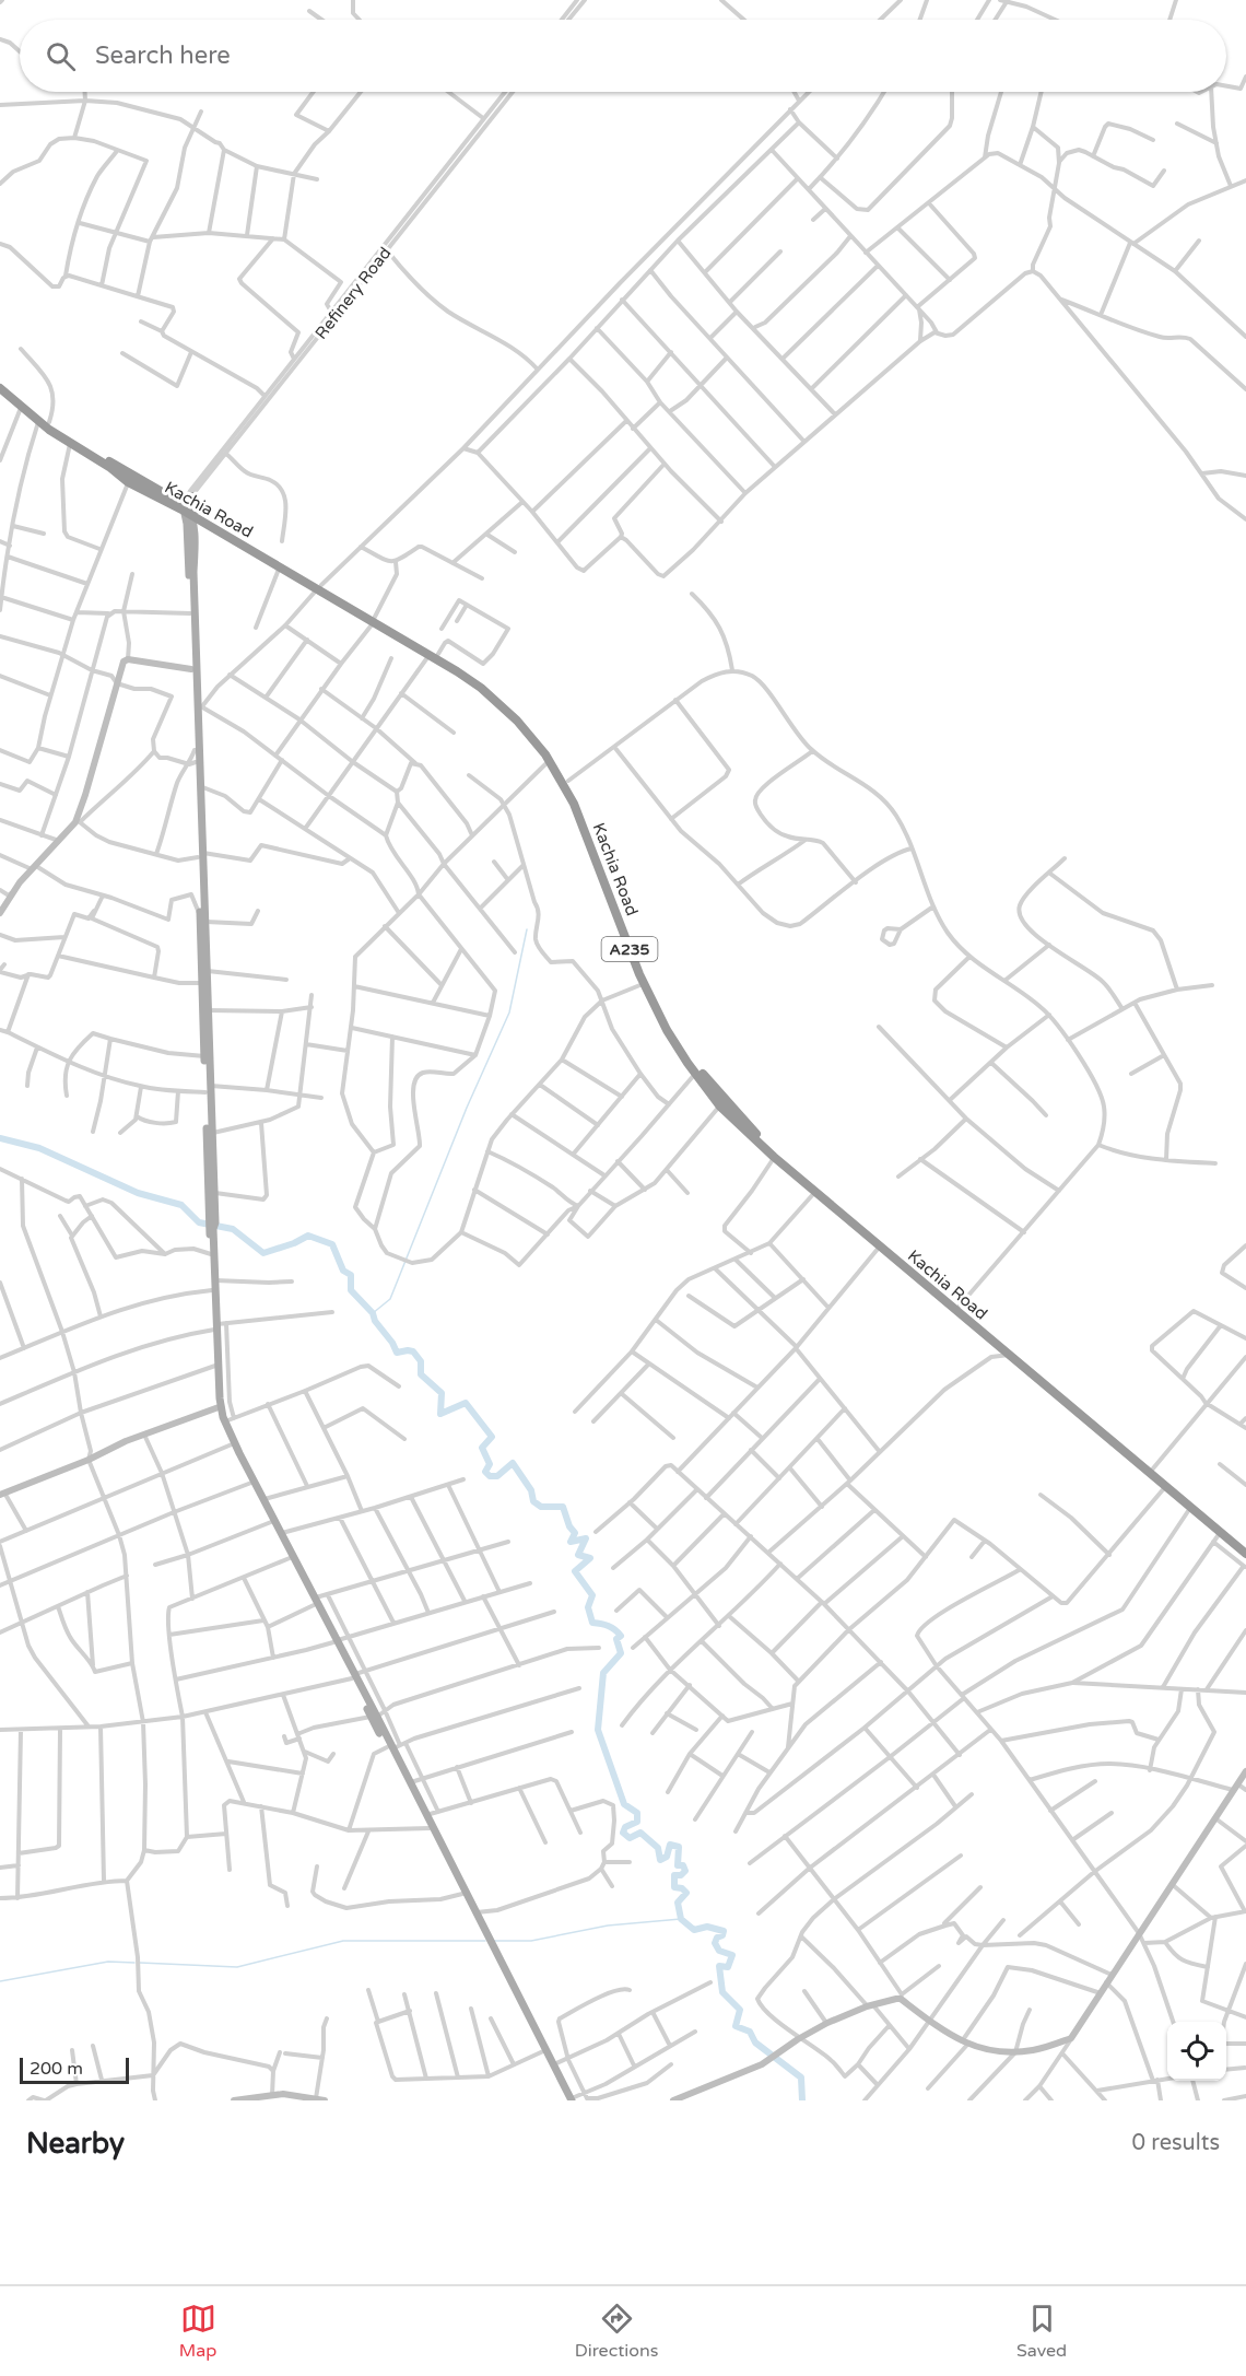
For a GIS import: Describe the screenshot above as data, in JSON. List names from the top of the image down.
{
  "streets": {
    "highway": ["Kachia Road", "A235"],
    "street": ["Refinery Road"]
  },
  "crossings": [
    ["Refinery Road", "Kachia Road"]
  ],
  "scale_bar": "200 m",
  "page": {
    "search": "Search here",
    "scale": "200 m",
    "heading": ["Nearby", "0 results"],
    "nav": ["Map", "Directions", "Saved"]
  }
}
